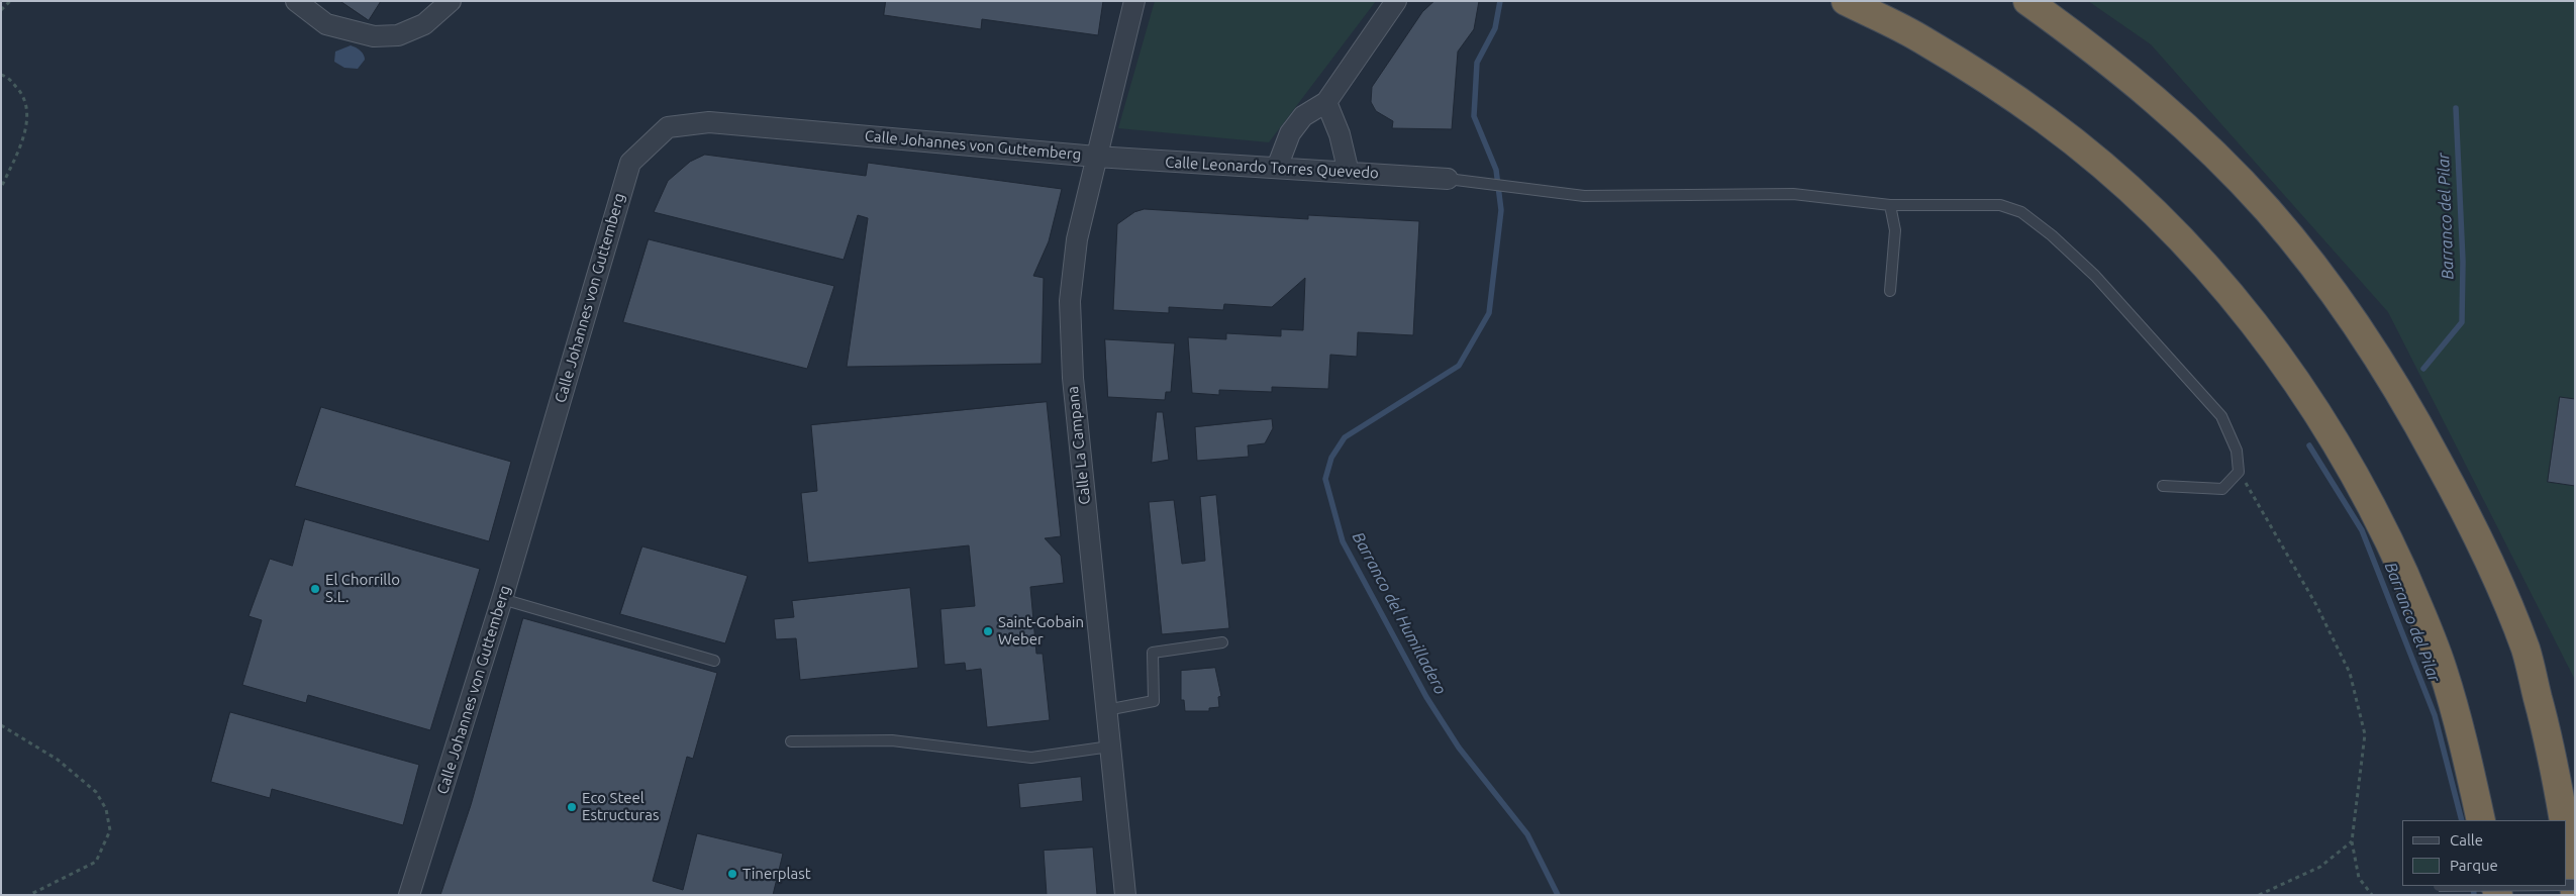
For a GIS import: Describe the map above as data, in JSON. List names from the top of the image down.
{
  "streets": {
    "street": ["Calle Johannes von Guttemberg", "Calle Leonardo Torres Quevedo", "Calle La Campana"]
  },
  "crossings": [
    ["Calle Johannes von Guttemberg", "Calle Leonardo Torres Quevedo"],
    ["Calle Johannes von Guttemberg", "Calle La Campana"],
    ["Calle Leonardo Torres Quevedo", "Calle La Campana"]
  ],
  "water": ["Barranco del Pilar", "Barranco del Humilladero"],
  "places": [
    "El Chorrillo S.L.",
    "Saint-Gobain Weber",
    "Eco Steel Estructuras",
    "Tinerplast"
  ],
  "legend": ["Calle", "Parque"]
}
